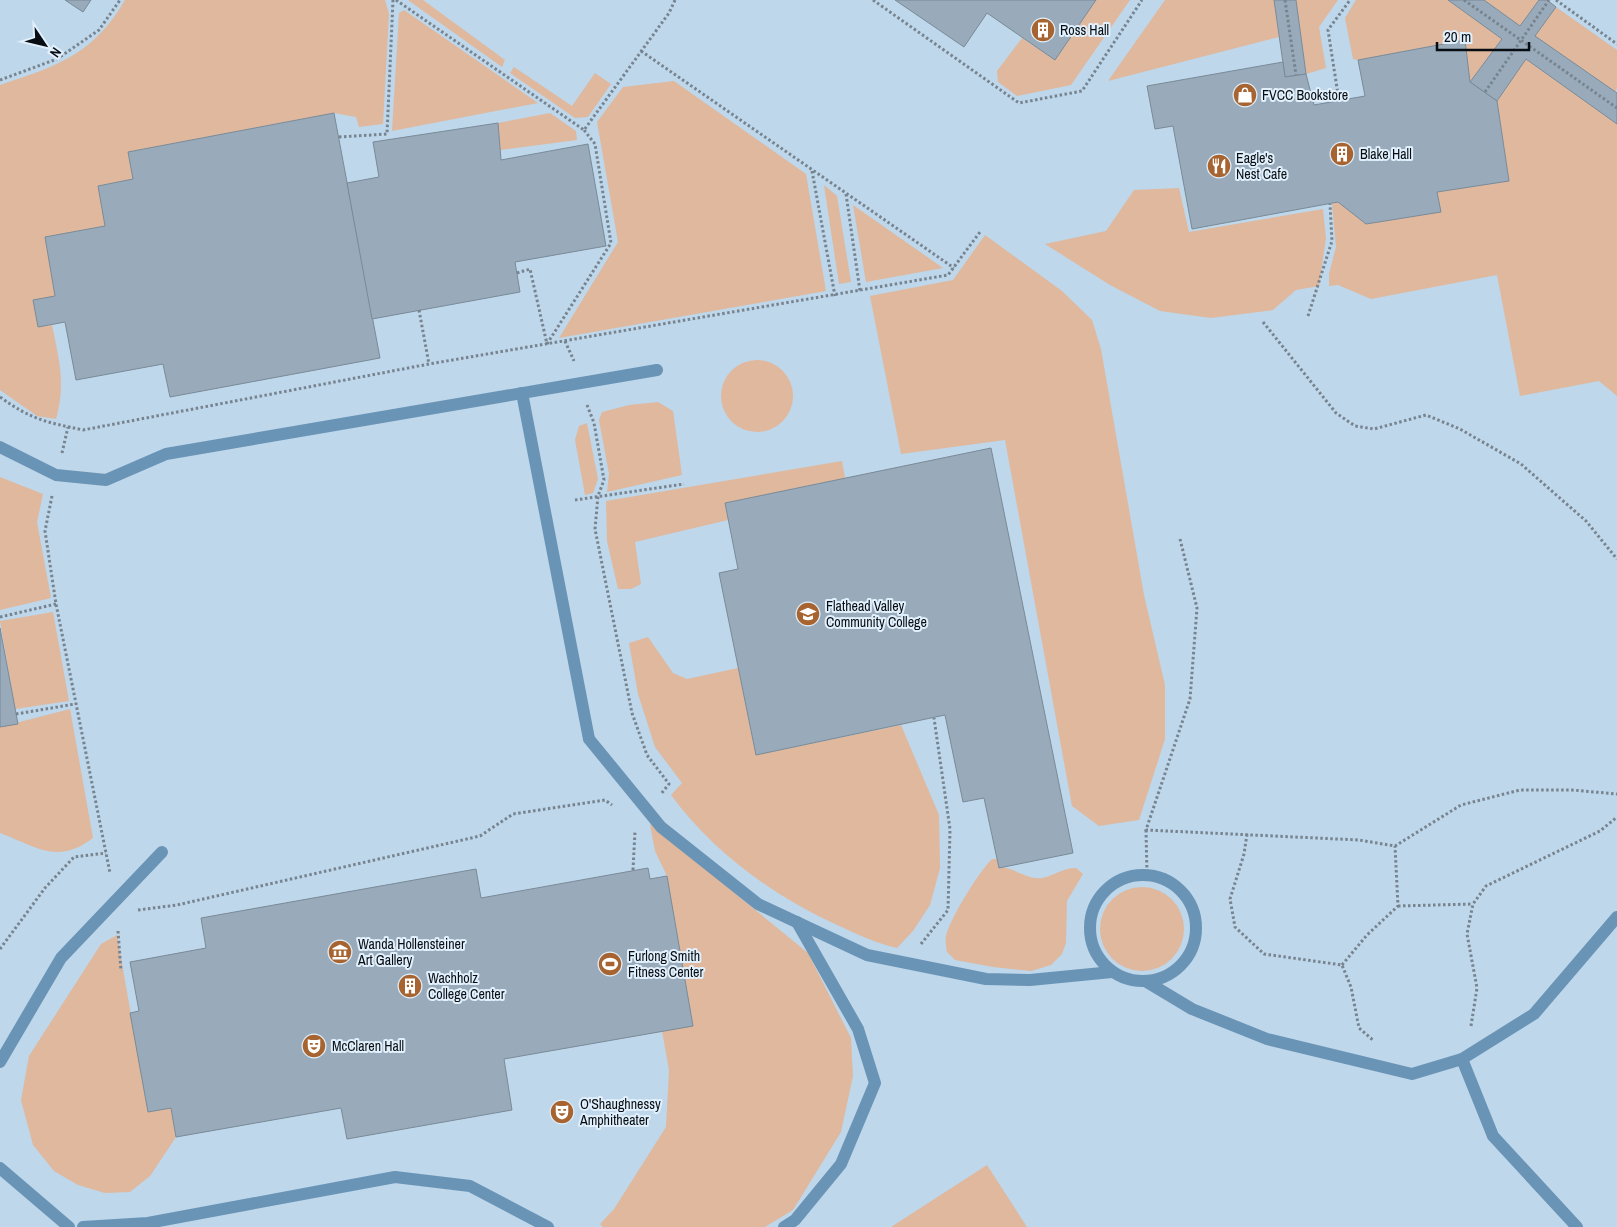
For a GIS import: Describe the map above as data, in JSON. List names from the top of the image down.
{
  "places": {
    "building": ["Ross Hall", "Blake Hall", "Wachholz College Center"],
    "shop": ["FVCC Bookstore"],
    "restaurant": ["Eagle's Nest Cafe"],
    "school or university": ["Flathead Valley Community College"],
    "museum": ["Wanda Hollensteiner Art Gallery"],
    "sports": ["Furlong Smith Fitness Center"],
    "theatre": ["McClaren Hall", "O'Shaughnessy Amphitheater"]
  },
  "scale_bar": "20 m",
  "north": "bottom right"
}
